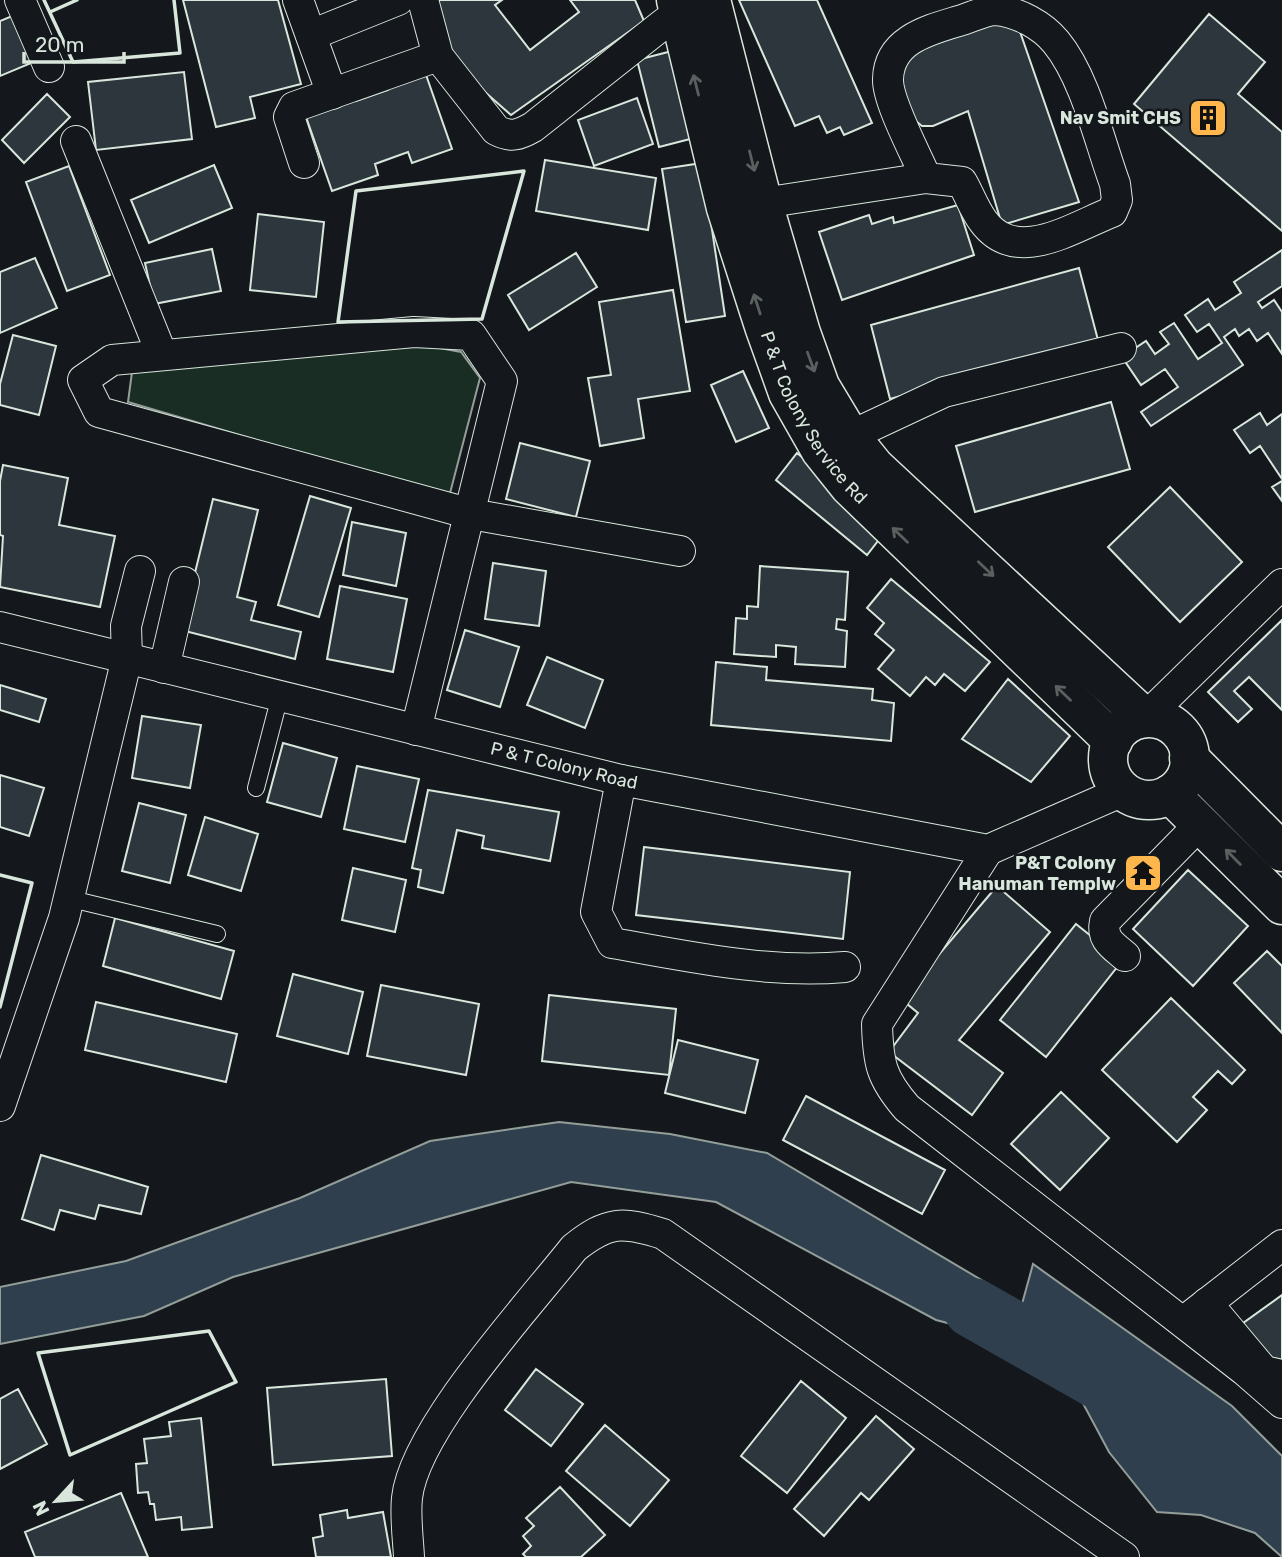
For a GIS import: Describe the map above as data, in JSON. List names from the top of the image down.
{
  "streets": {
    "street": ["P & T Colony Service Rd", "P & T Colony Road"]
  },
  "places": {
    "building": ["Nav Smit CHS"],
    "temple": ["P&T Colony Hanuman Templw"]
  },
  "scale_bar": "20 m",
  "north": "bottom left"
}
